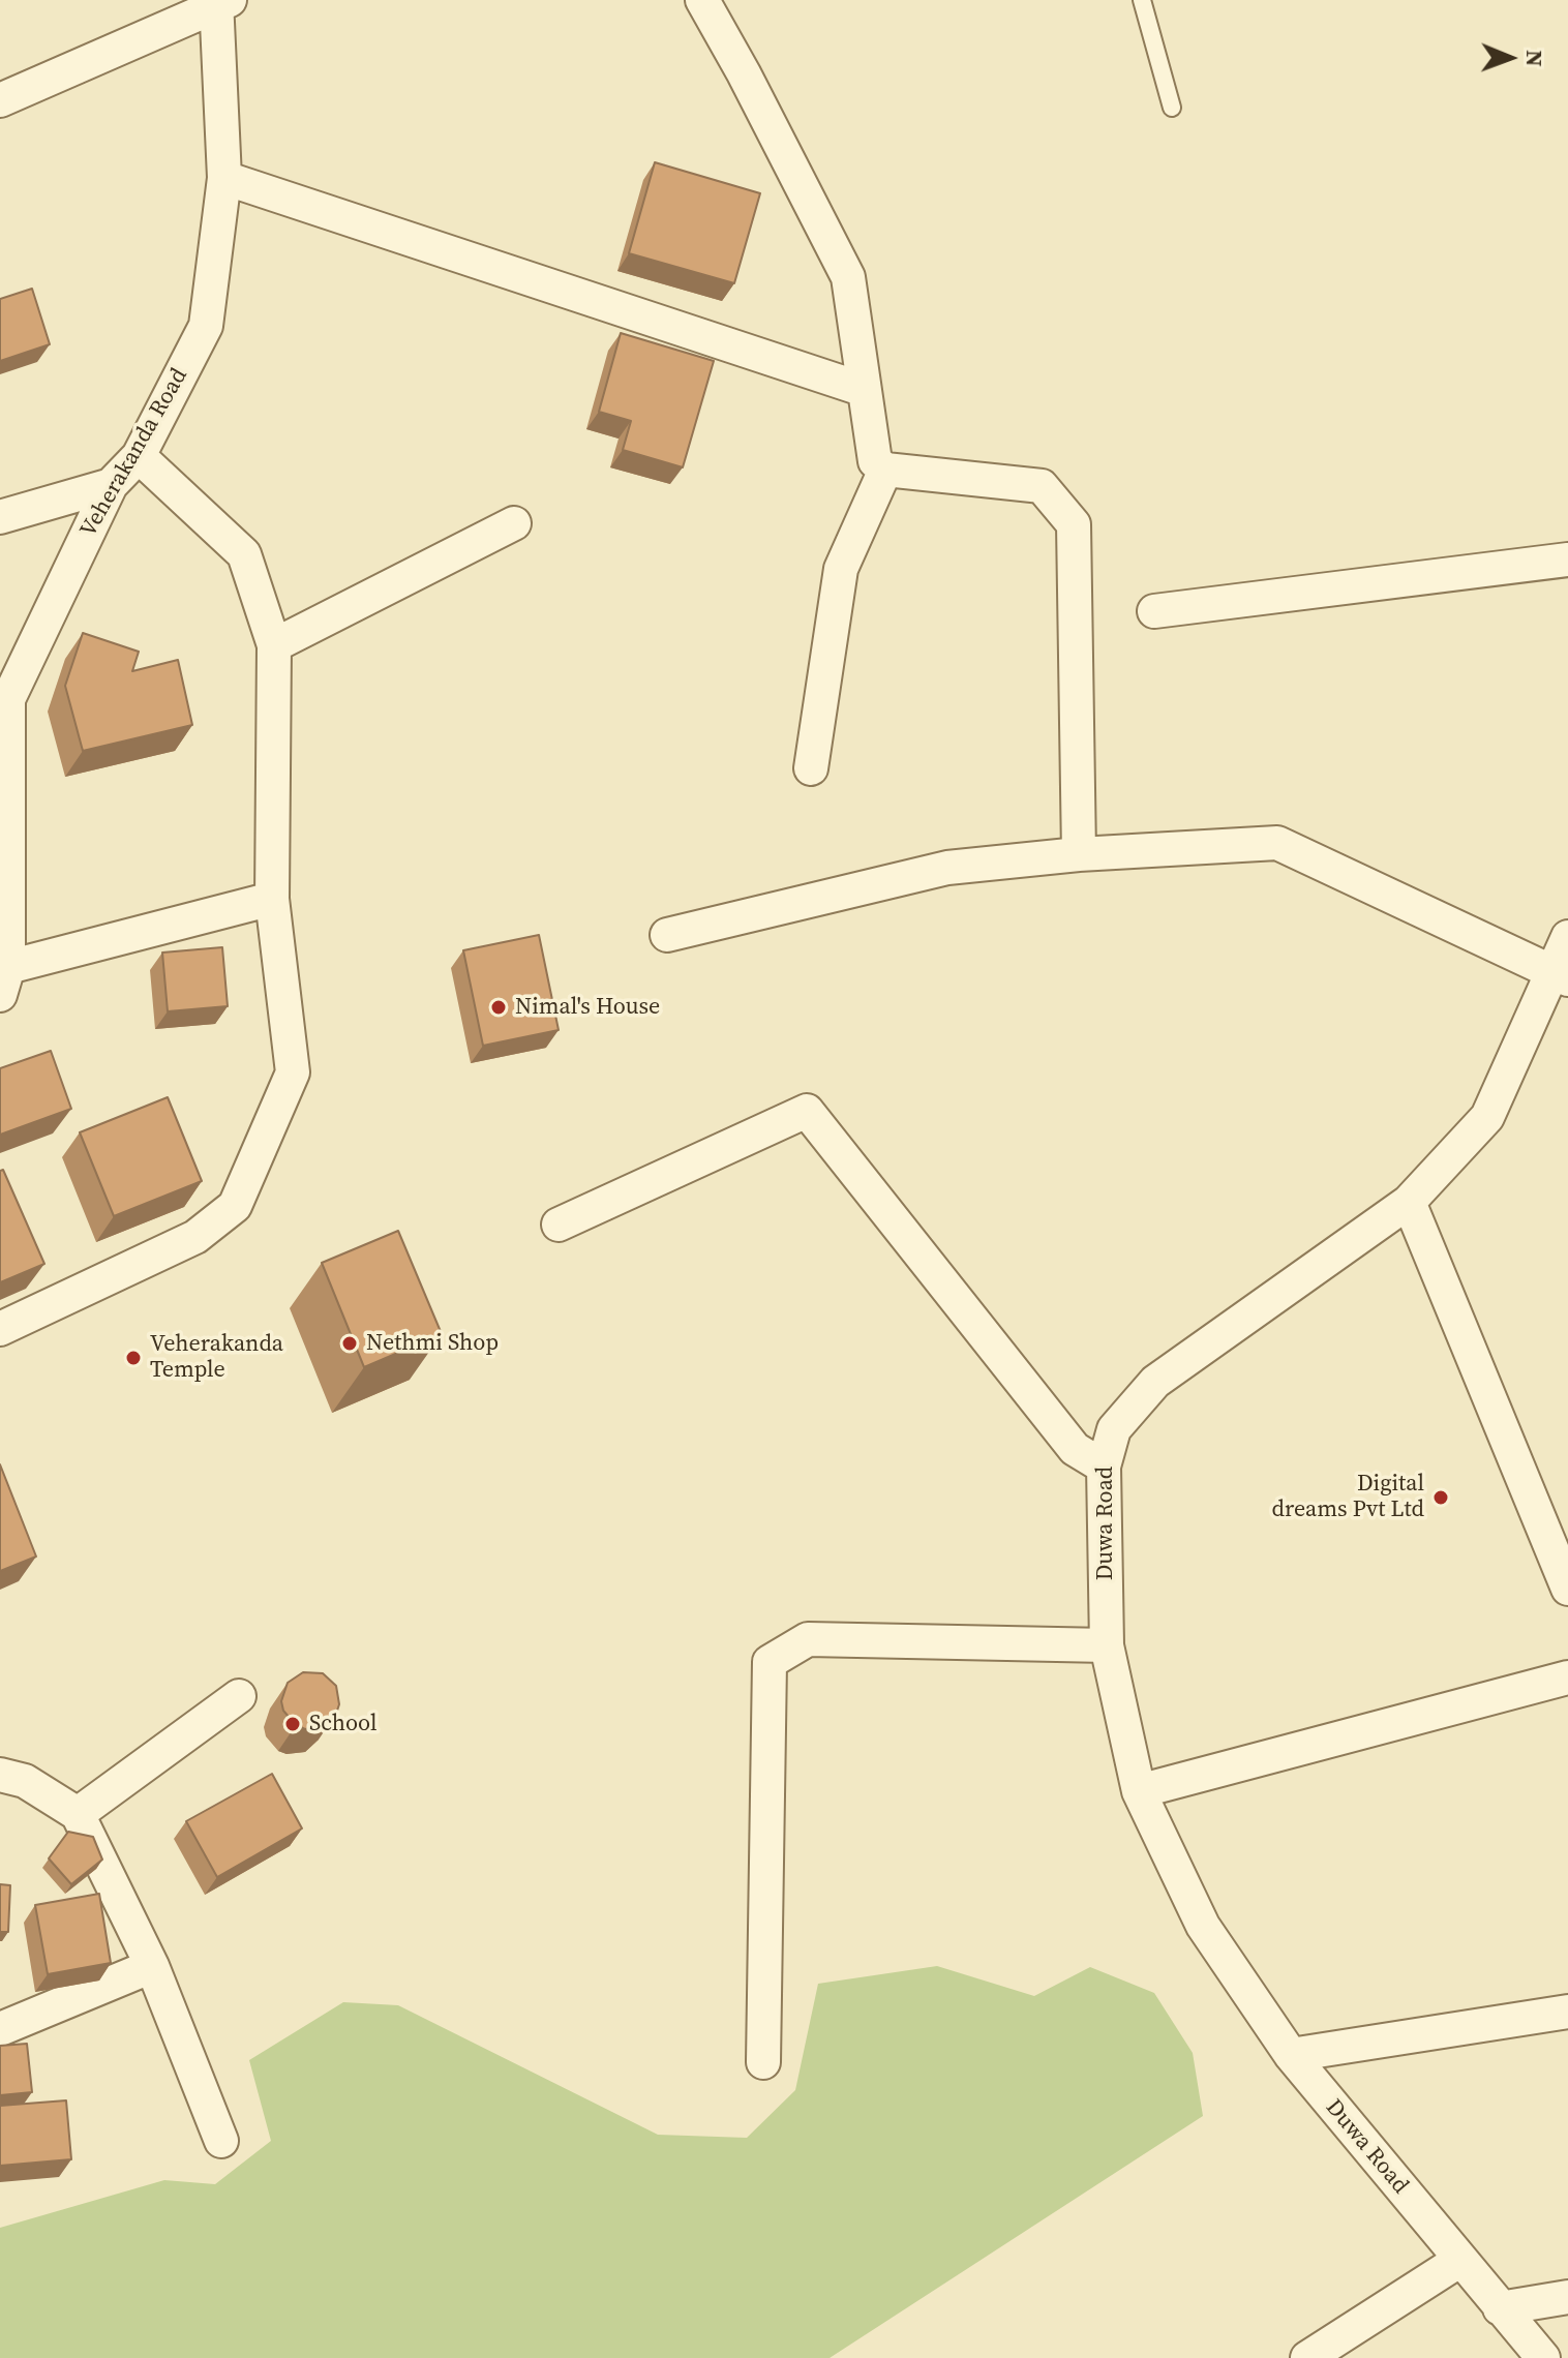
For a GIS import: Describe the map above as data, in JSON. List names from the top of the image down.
{
  "streets": {
    "street": ["Veherakanda Road", "Duwa Road"]
  },
  "places": [
    "Nimal's House",
    "Nethmi Shop",
    "Veherakanda Temple",
    "Digital dreams Pvt Ltd",
    "School"
  ],
  "north": "right"
}
